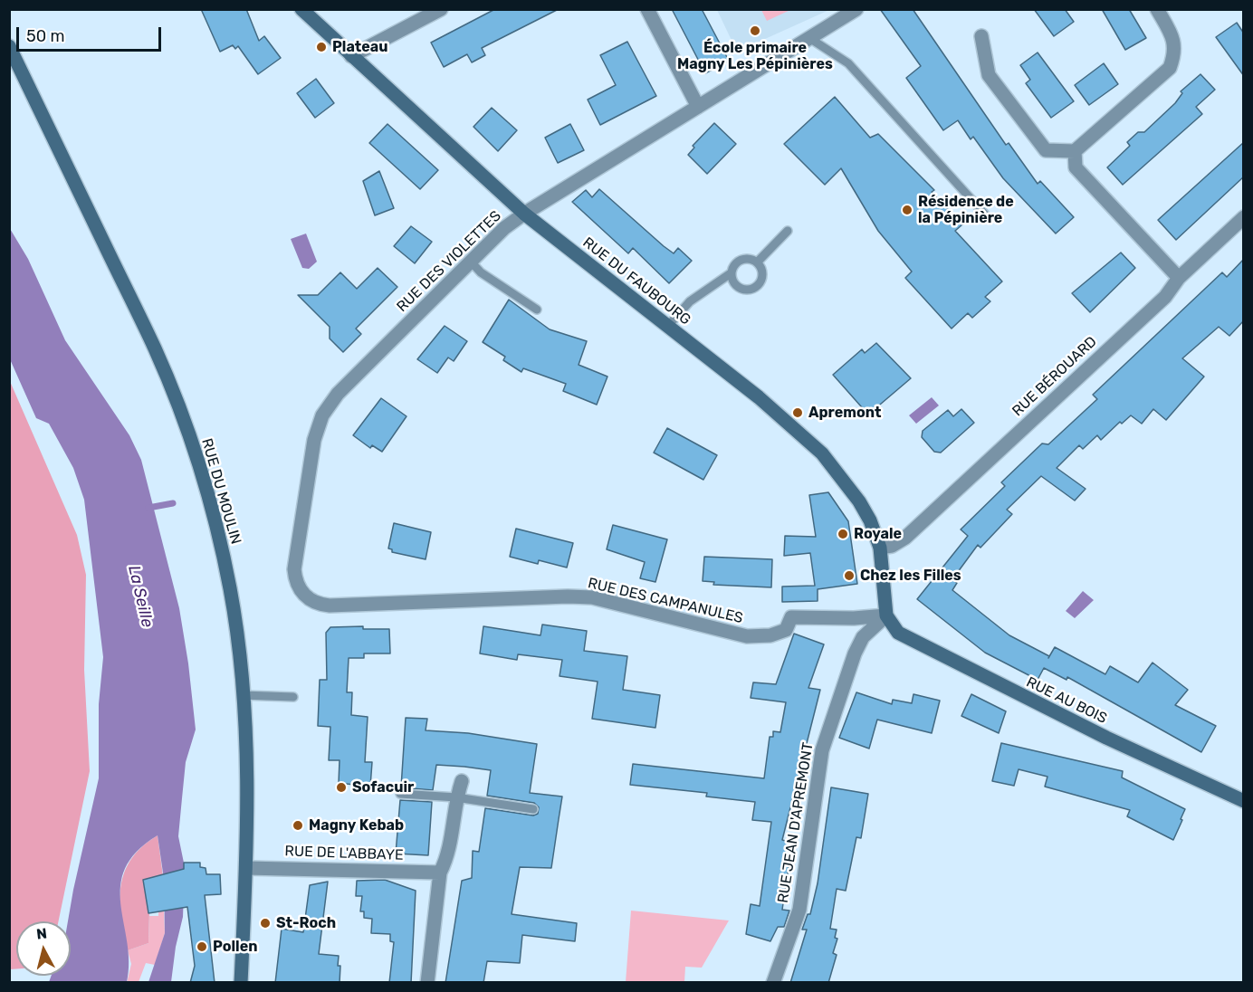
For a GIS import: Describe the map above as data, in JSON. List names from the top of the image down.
{
  "streets": {
    "main road": ["RUE DU FAUBOURG", "RUE DU MOULIN", "RUE AU BOIS"],
    "street": [
      "RUE DES VIOLETTES",
      "RUE BÉROUARD",
      "RUE DES CAMPANULES",
      "RUE JEAN D'APREMONT",
      "RUE DE L'ABBAYE"
    ]
  },
  "crossings": [
    ["RUE DES VIOLETTES", "RUE DU FAUBOURG"],
    ["RUE DES VIOLETTES", "RUE DES CAMPANULES"],
    ["RUE DU FAUBOURG", "RUE BÉROUARD"],
    ["RUE DU FAUBOURG", "RUE DES CAMPANULES"],
    ["RUE DU FAUBOURG", "RUE AU BOIS"],
    ["RUE DU FAUBOURG", "RUE JEAN D'APREMONT"],
    ["RUE DU MOULIN", "RUE DE L'ABBAYE"],
    ["RUE DES CAMPANULES", "RUE AU BOIS"],
    ["RUE DES CAMPANULES", "RUE JEAN D'APREMONT"],
    ["RUE AU BOIS", "RUE JEAN D'APREMONT"]
  ],
  "water": ["La Seille"],
  "places": [
    "École primaire Magny Les Pépinières",
    "Plateau",
    "Résidence de la Pépinière",
    "Apremont",
    "Royale",
    "Chez les Filles",
    "Sofacuir",
    "Magny Kebab",
    "St-Roch",
    "Pollen"
  ],
  "scale_bar": "50 m",
  "north": "top"
}
